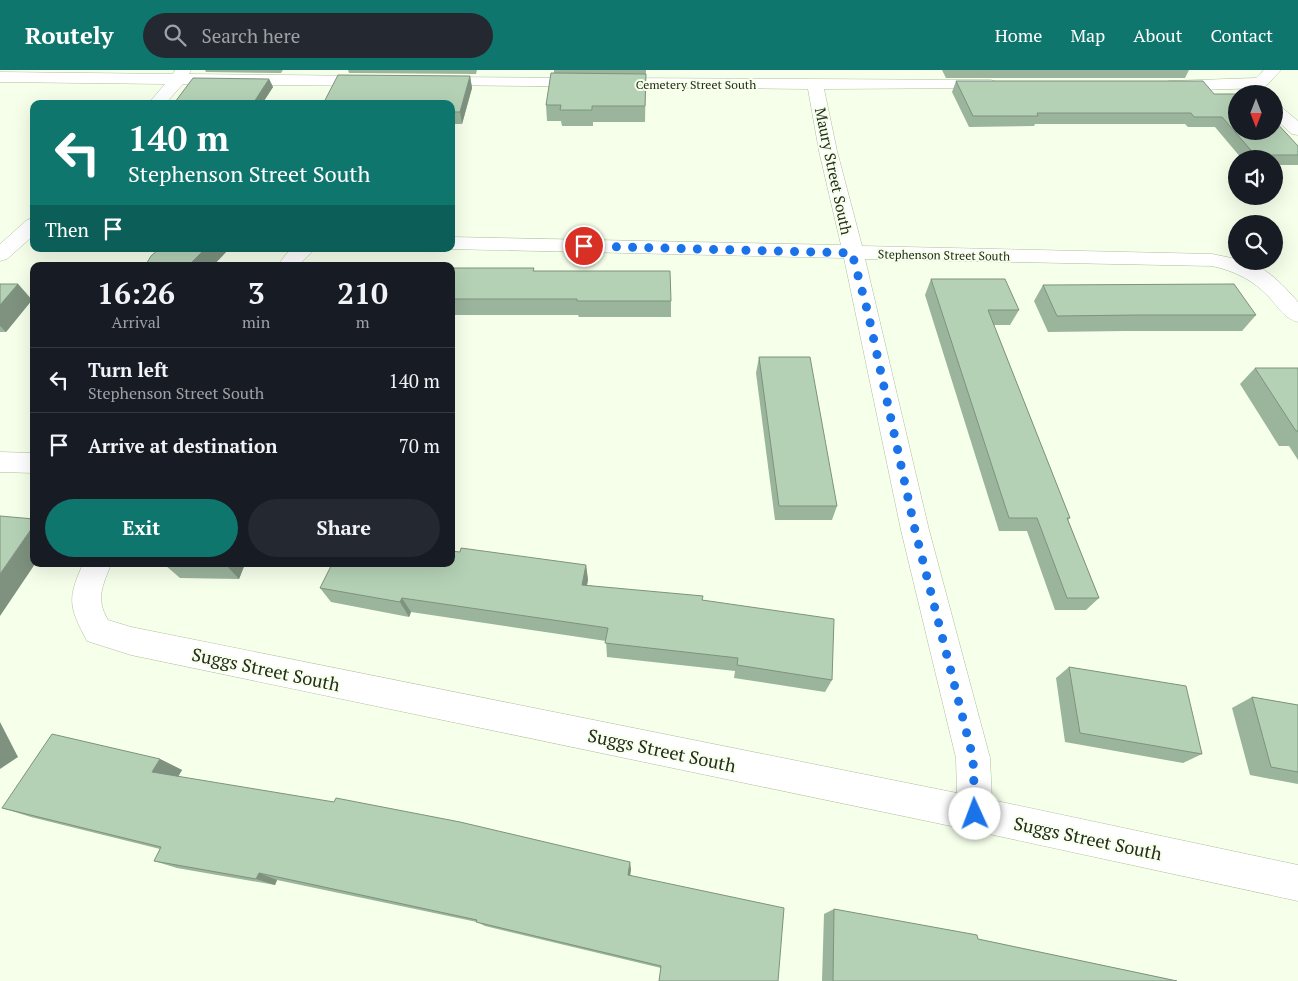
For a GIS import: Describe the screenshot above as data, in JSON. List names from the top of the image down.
{
  "streets": {
    "street": [
      "Cemetery Street South",
      "Maury Street South",
      "Stephenson Street South",
      "Suggs Street South"
    ]
  },
  "crossings": [
    ["Cemetery Street South", "Maury Street South"],
    ["Maury Street South", "Stephenson Street South"],
    ["Maury Street South", "Suggs Street South"]
  ],
  "north": "bottom",
  "page": {
    "header": "Routely",
    "search": "Search here",
    "nav": [
      "Home",
      "Map",
      "About",
      "Contact"
    ],
    "turn": ["140 m", "Stephenson Street South"],
    "then": "Then",
    "eta": [
      "16:26",
      "Arrival",
      "3",
      "min",
      "210",
      "m"
    ],
    "list": [
      {
        "name": "Turn left",
        "note": "Stephenson Street South",
        "value": "140 m"
      },
      {
        "name": "Arrive at destination",
        "value": "70 m"
      }
    ],
    "buttons": ["Exit", "Share"]
  }
}
